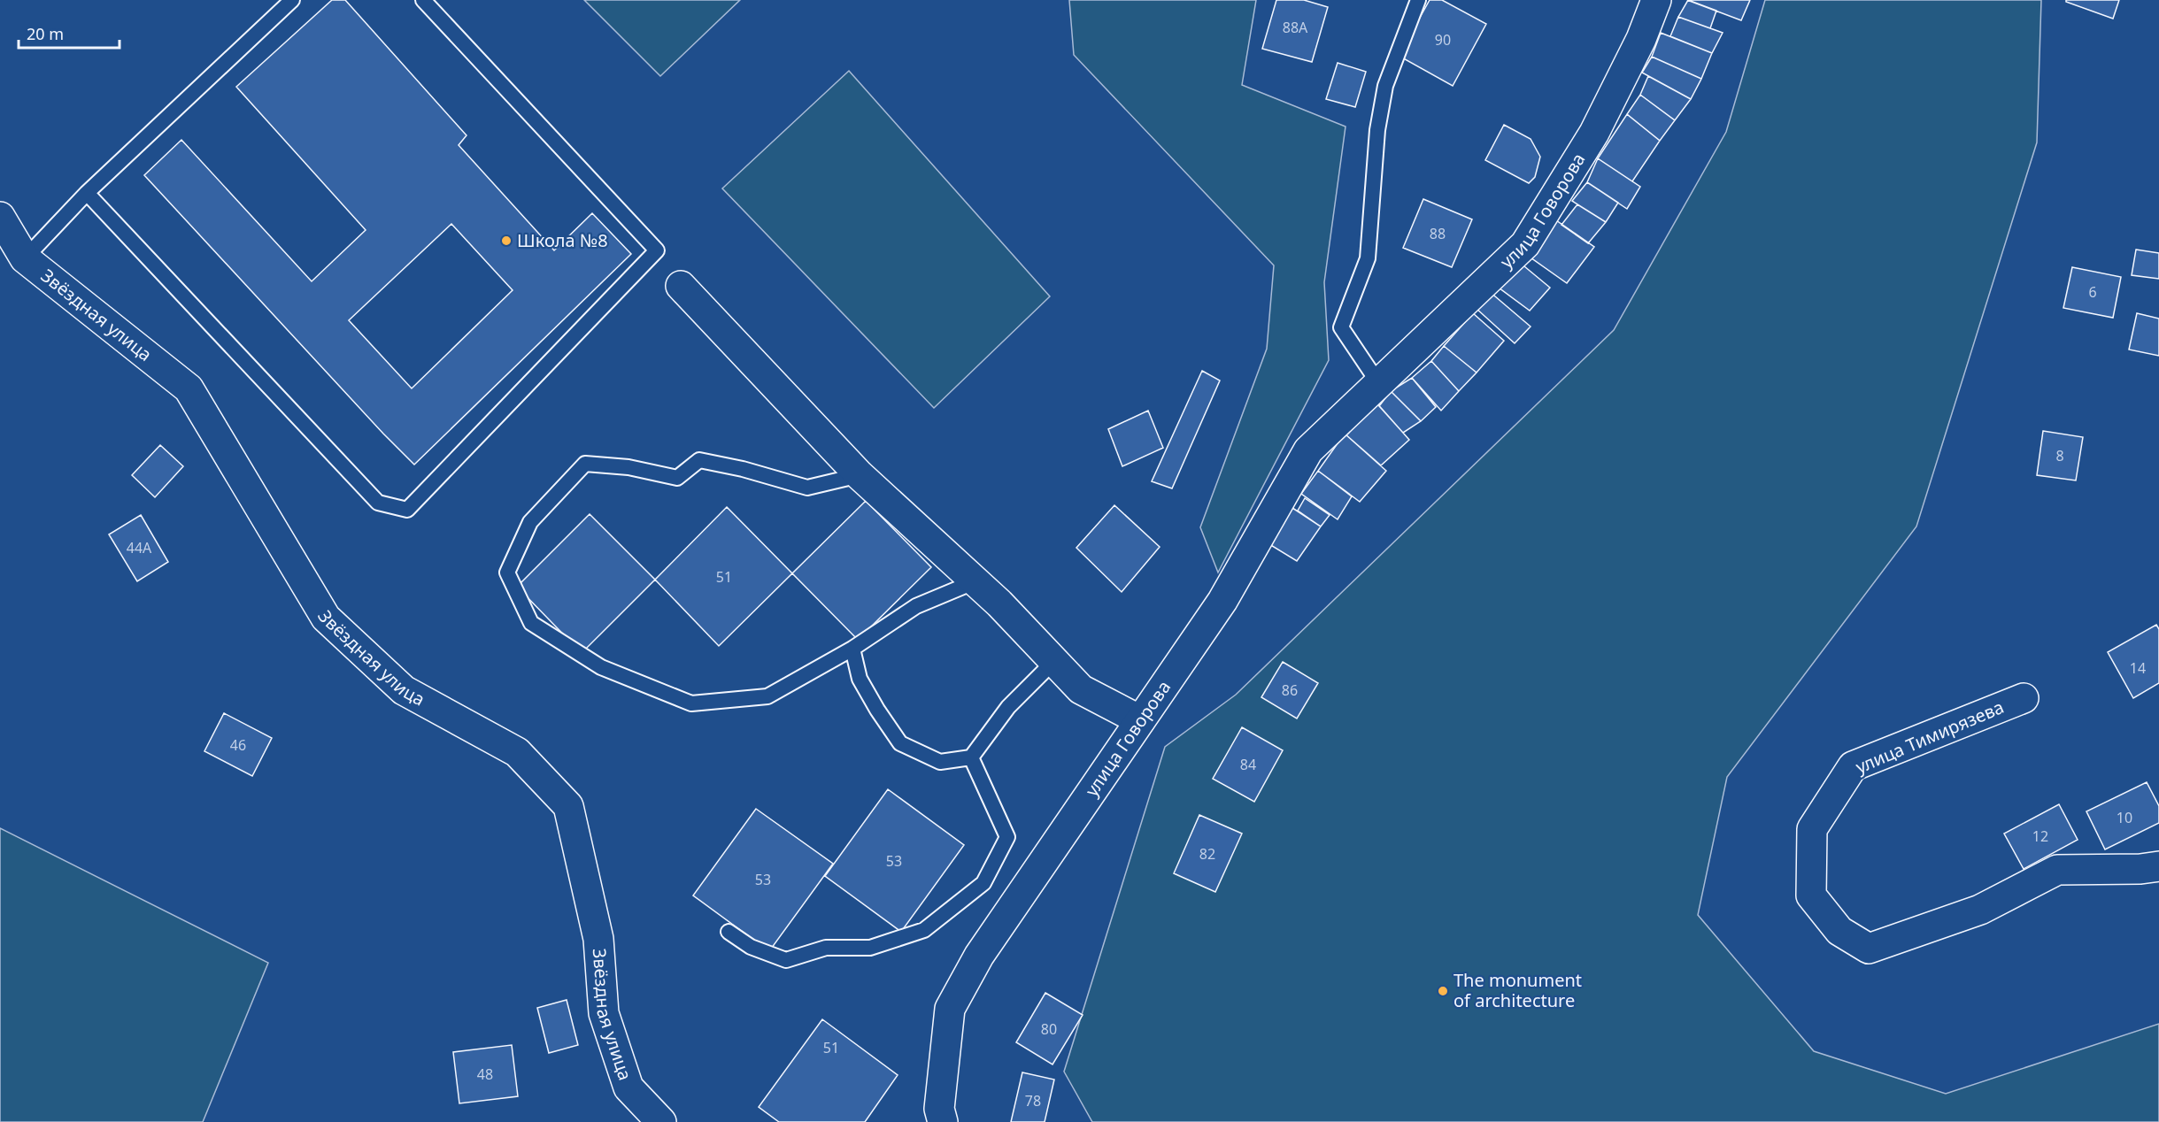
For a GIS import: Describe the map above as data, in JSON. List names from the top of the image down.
{
  "streets": {
    "street": ["улица Говорова", "Звёздная улица", "улица Тимирязева"]
  },
  "places": ["Школа №8", "The monument of architecture"],
  "house_numbers": [
    "88А",
    "90",
    "88",
    "6",
    "8",
    "44А",
    "51",
    "14",
    "86",
    "46",
    "84",
    "10",
    "12",
    "82",
    "53",
    "53",
    "80",
    "51",
    "48",
    "78"
  ],
  "scale_bar": "20 m"
}
